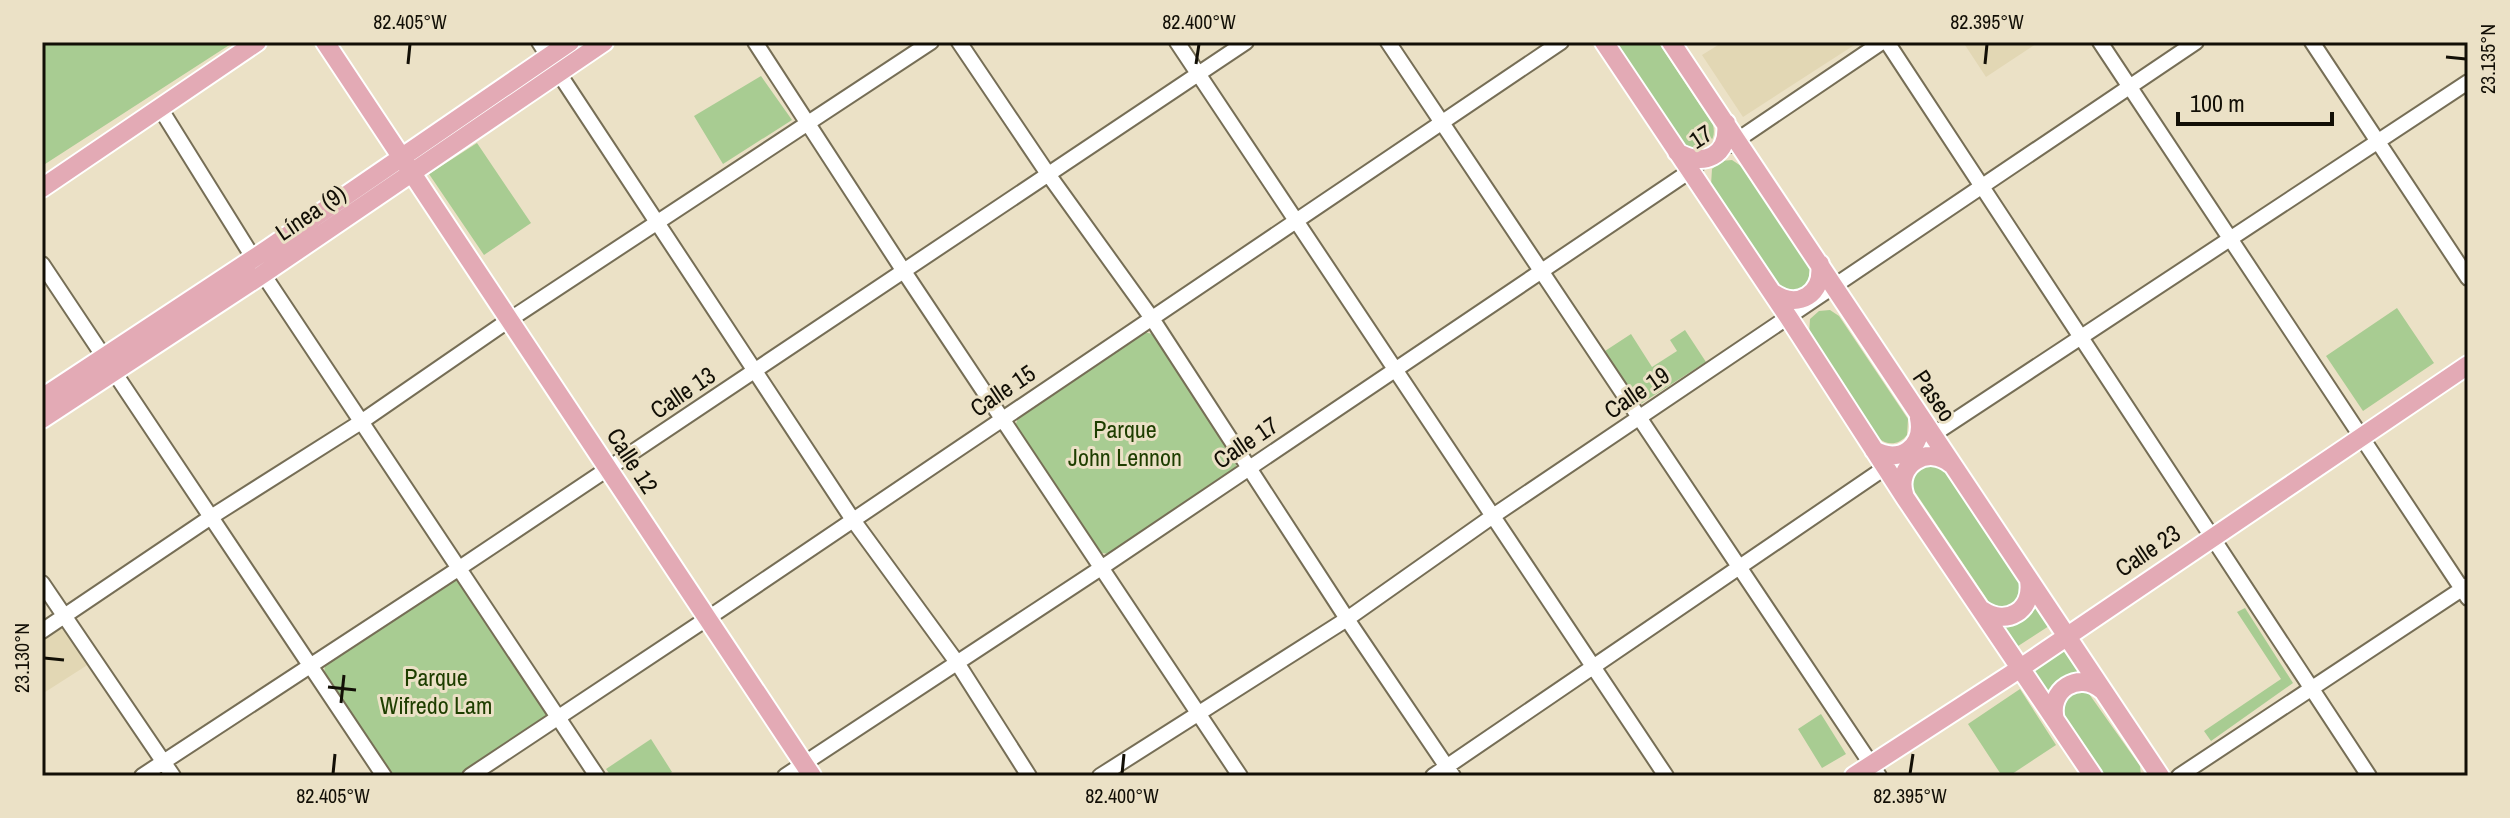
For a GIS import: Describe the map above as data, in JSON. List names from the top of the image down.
{
  "streets": {
    "main road": [
      "Línea (9)",
      "Paseo",
      "Calle 12",
      "Calle 23"
    ],
    "street": [
      "17",
      "Calle 15",
      "Calle 13",
      "Calle 19",
      "Calle 17"
    ]
  },
  "crossings": [
    ["17", "Paseo"],
    ["17", "Calle 17"],
    ["Línea (9)", "Calle 12"],
    ["Calle 15", "Calle 12"],
    ["Calle 13", "Calle 12"],
    ["Calle 19", "Paseo"],
    ["Paseo", "Calle 23"],
    ["Calle 17", "Calle 12"]
  ],
  "parks": ["Parque John Lennon", "Parque Wifredo Lam"],
  "scale_bar": "100 m",
  "coordinates": [
    "82.405°W",
    "82.400°W",
    "82.395°W",
    "23.135°N",
    "23.130°N"
  ]
}
